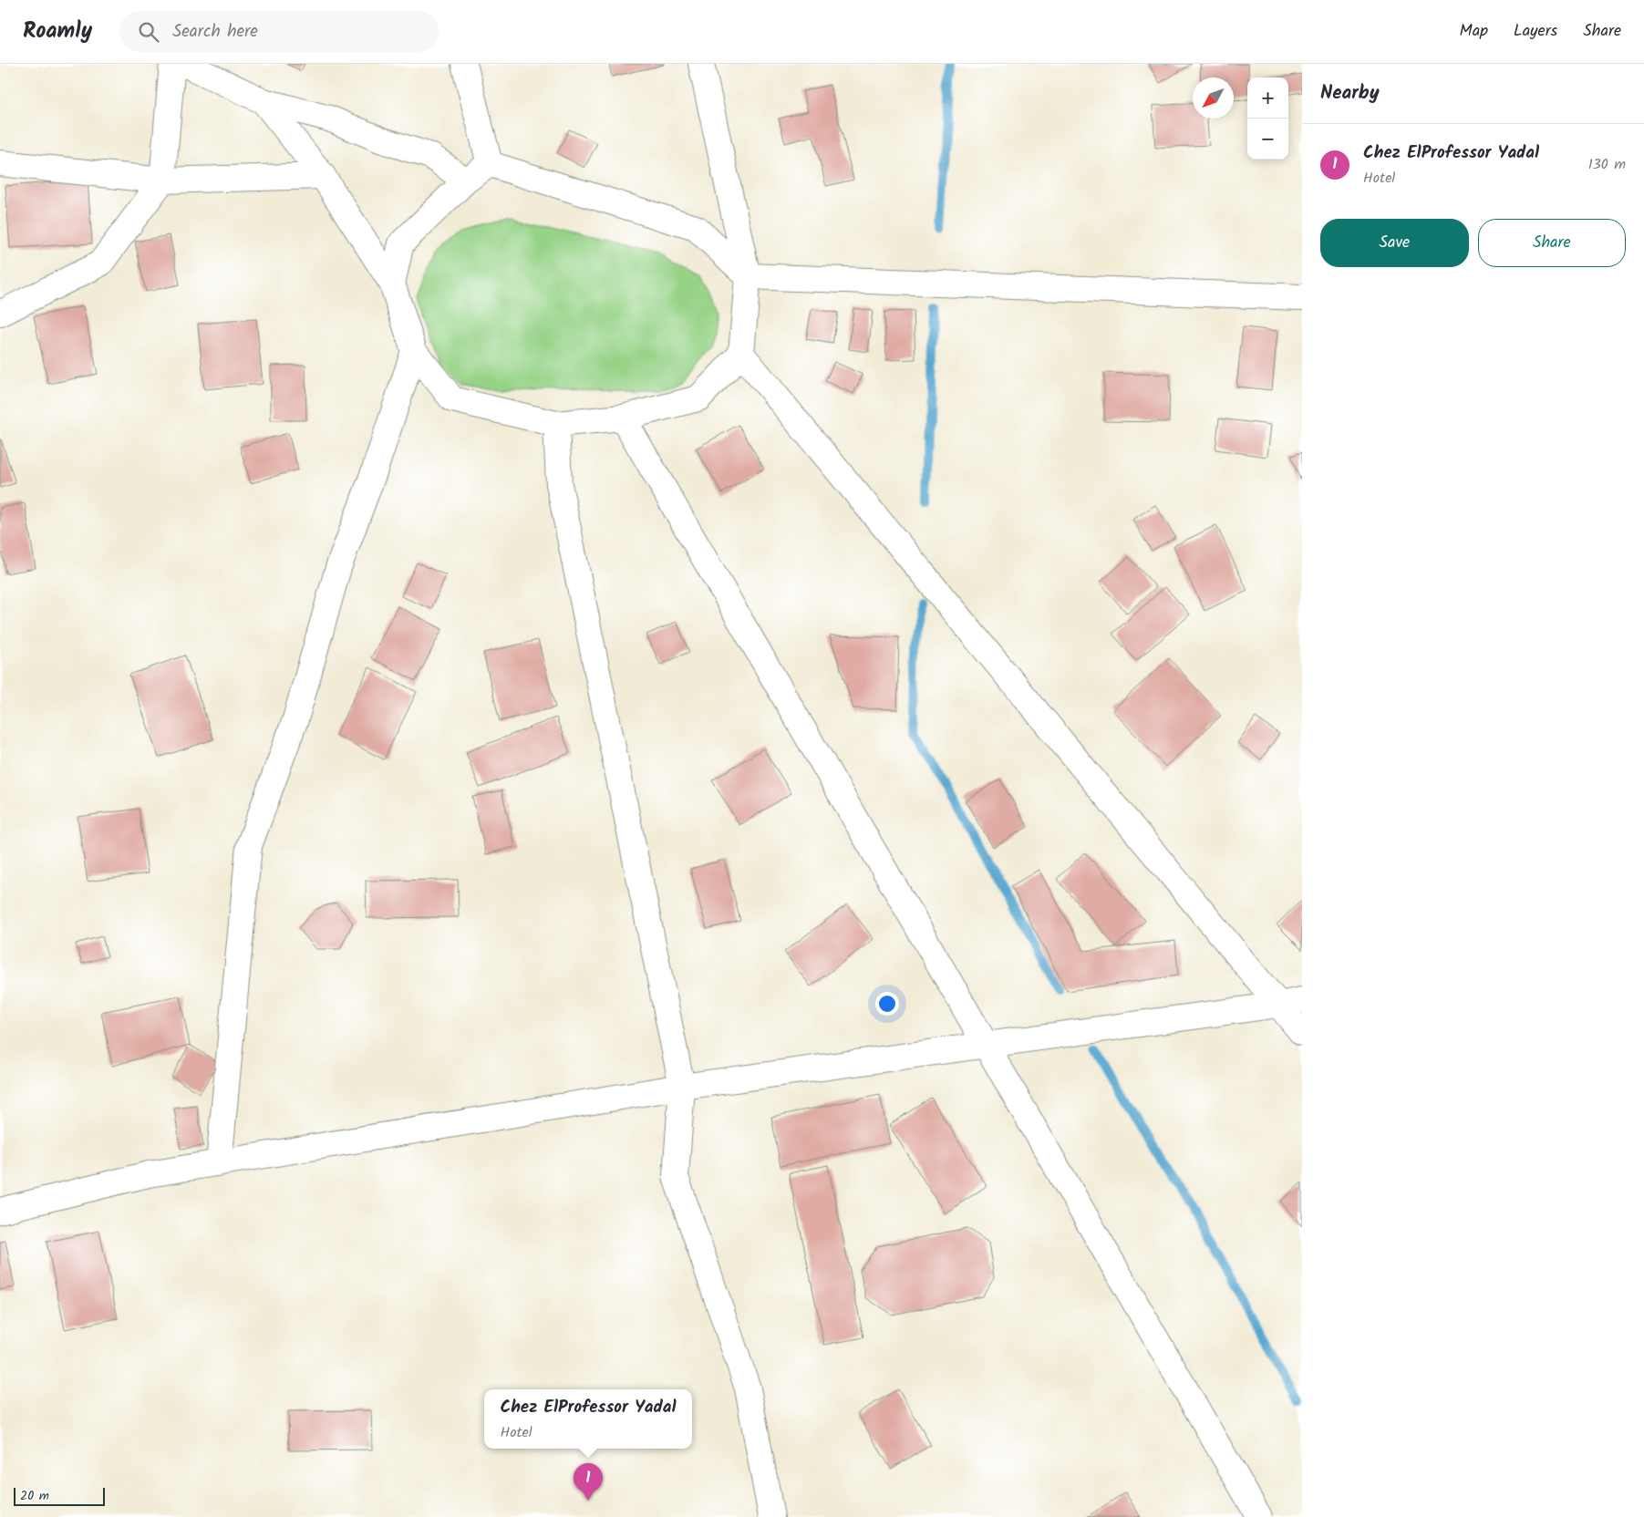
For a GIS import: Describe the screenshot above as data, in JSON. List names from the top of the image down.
{
  "scale_bar": "20 m",
  "north": "bottom left",
  "page": {
    "header": "Roamly",
    "search": "Search here",
    "nav": ["Map", "Layers", "Share"],
    "heading": "Nearby",
    "map_buttons": ["+", "−"],
    "list": [
      {
        "mark": "1",
        "name": "Chez ElProfessor Yadal",
        "note": "Hotel",
        "value": "130 m"
      }
    ],
    "buttons": ["Save", "Share"],
    "popup": ["Chez ElProfessor Yadal", "Hotel"],
    "pins": "1",
    "scale": "20 m"
  }
}
